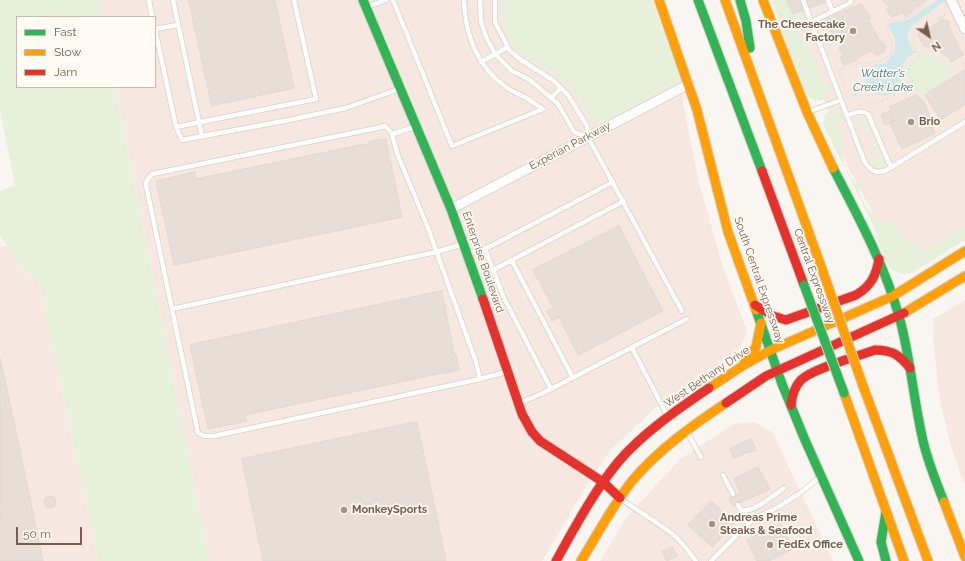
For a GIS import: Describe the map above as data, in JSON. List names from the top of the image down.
{
  "streets": {
    "main road": [
      "Enterprise Boulevard",
      "Central Expressway",
      "South Central Expressway",
      "West Bethany Drive"
    ],
    "street": ["Experian Parkway"]
  },
  "crossings": [
    ["Experian Parkway", "Enterprise Boulevard"],
    ["Experian Parkway", "South Central Expressway"],
    ["Enterprise Boulevard", "West Bethany Drive"],
    ["South Central Expressway", "West Bethany Drive"]
  ],
  "water": ["Watter's Creek Lake"],
  "places": [
    "The Cheesecake Factory",
    "Brio",
    "MonkeySports",
    "Andreas Prime Steaks & Seafood",
    "FedEx Office"
  ],
  "legend": ["Fast", "Slow", "Jam"],
  "scale_bar": "50 m",
  "north": "bottom right"
}
